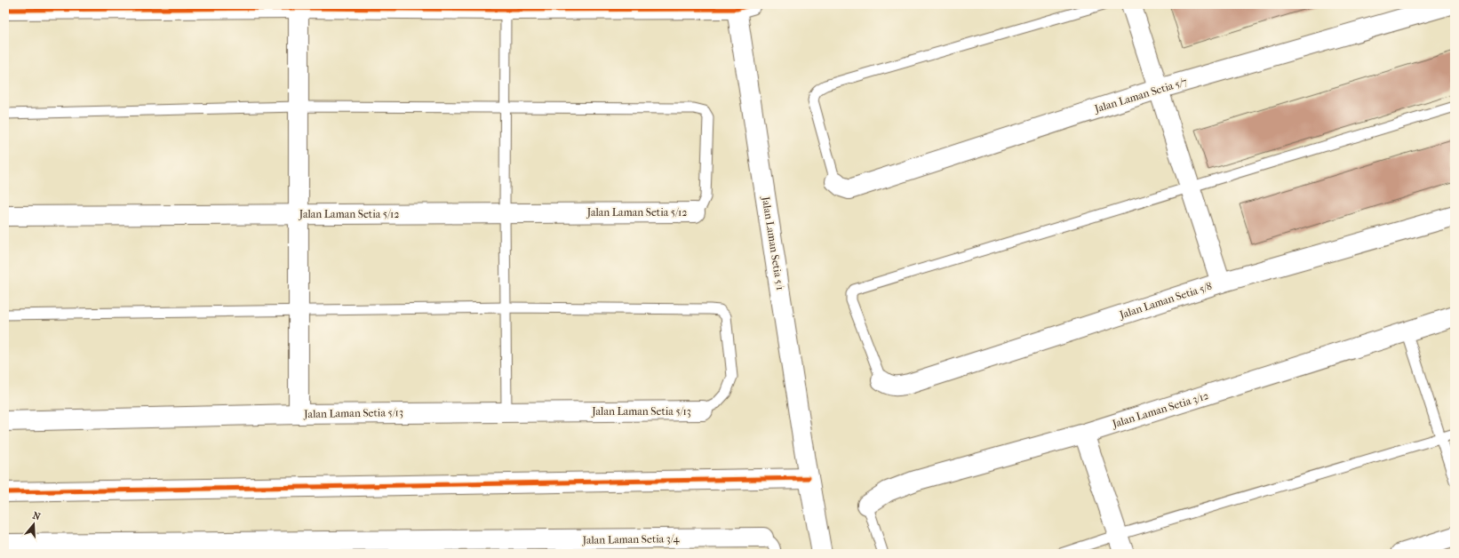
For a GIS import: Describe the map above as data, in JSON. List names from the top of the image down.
{
  "streets": {
    "street": [
      "Jalan Laman Setia 5/7",
      "Jalan Laman Setia 5/12",
      "Jalan Laman Setia 5/1",
      "Jalan Laman Setia 5/8",
      "Jalan Laman Setia 3/12",
      "Jalan Laman Setia 5/13",
      "Jalan Laman Setia 3/4"
    ]
  },
  "north": "top"
}
